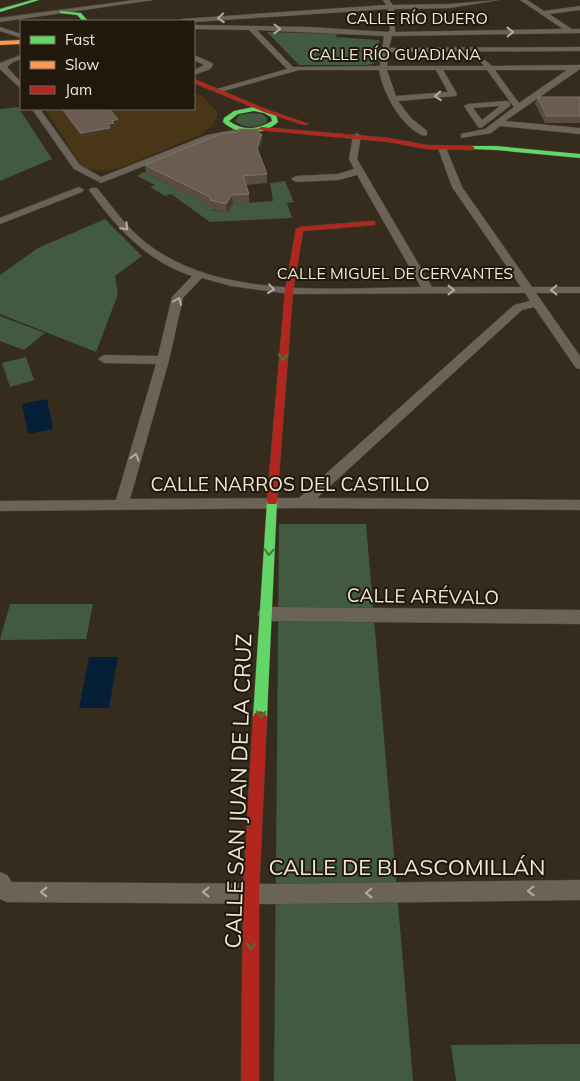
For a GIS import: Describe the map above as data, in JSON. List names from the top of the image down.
{
  "streets": {
    "main road": ["CALLE SAN JUAN DE LA CRUZ"],
    "street": [
      "CALLE RÍO DUERO",
      "CALLE RÍO GUADIANA",
      "CALLE MIGUEL DE CERVANTES",
      "CALLE NARROS DEL CASTILLO",
      "CALLE ARÉVALO",
      "CALLE DE BLASCOMILLÁN"
    ]
  },
  "crossings": [
    ["CALLE MIGUEL DE CERVANTES", "CALLE SAN JUAN DE LA CRUZ"],
    ["CALLE NARROS DEL CASTILLO", "CALLE SAN JUAN DE LA CRUZ"],
    ["CALLE ARÉVALO", "CALLE SAN JUAN DE LA CRUZ"],
    ["CALLE SAN JUAN DE LA CRUZ", "CALLE DE BLASCOMILLÁN"]
  ],
  "one_way": ["CALLE SAN JUAN DE LA CRUZ", "CALLE DE BLASCOMILLÁN"],
  "legend": ["Fast", "Slow", "Jam"]
}
